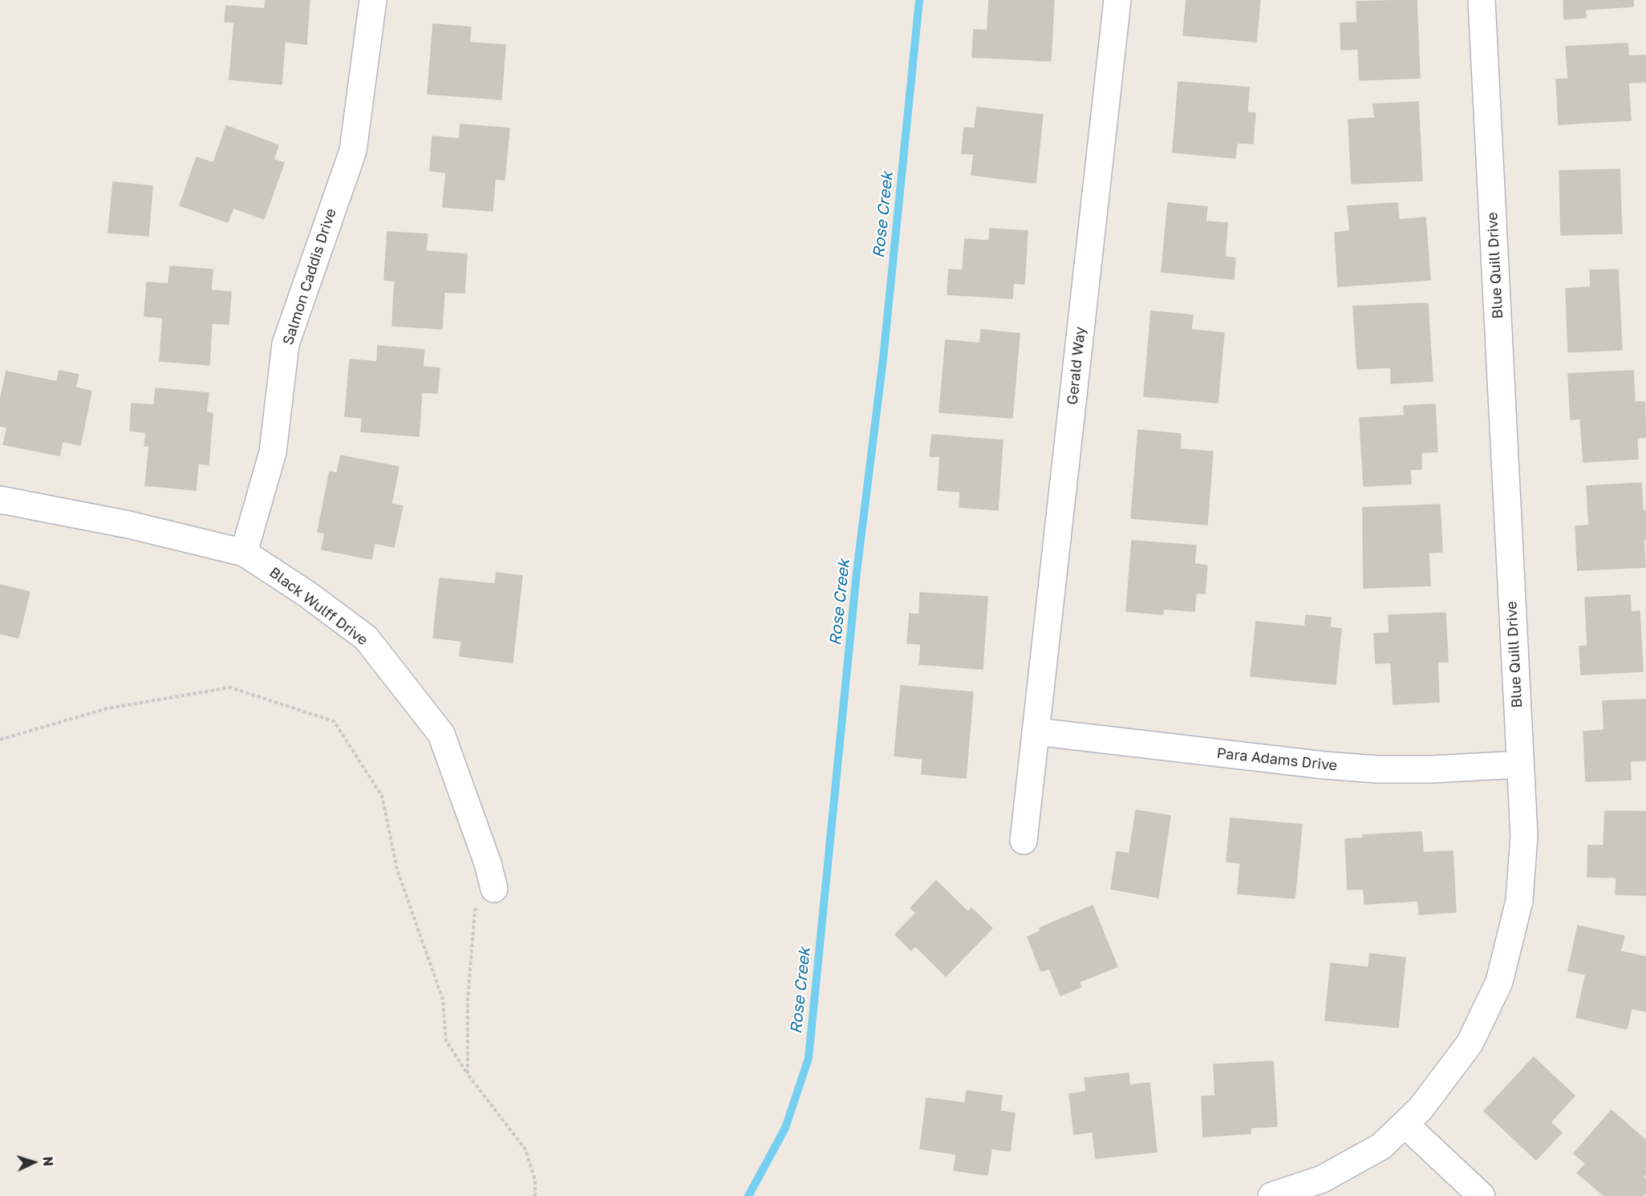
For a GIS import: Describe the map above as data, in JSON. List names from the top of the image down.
{
  "streets": {
    "street": [
      "Blue Quill Drive",
      "Salmon Caddis Drive",
      "Gerald Way",
      "Black Wulff Drive",
      "Para Adams Drive"
    ]
  },
  "crossings": [
    ["Blue Quill Drive", "Para Adams Drive"],
    ["Salmon Caddis Drive", "Black Wulff Drive"],
    ["Gerald Way", "Para Adams Drive"]
  ],
  "water": ["Rose Creek"],
  "north": "right"
}
